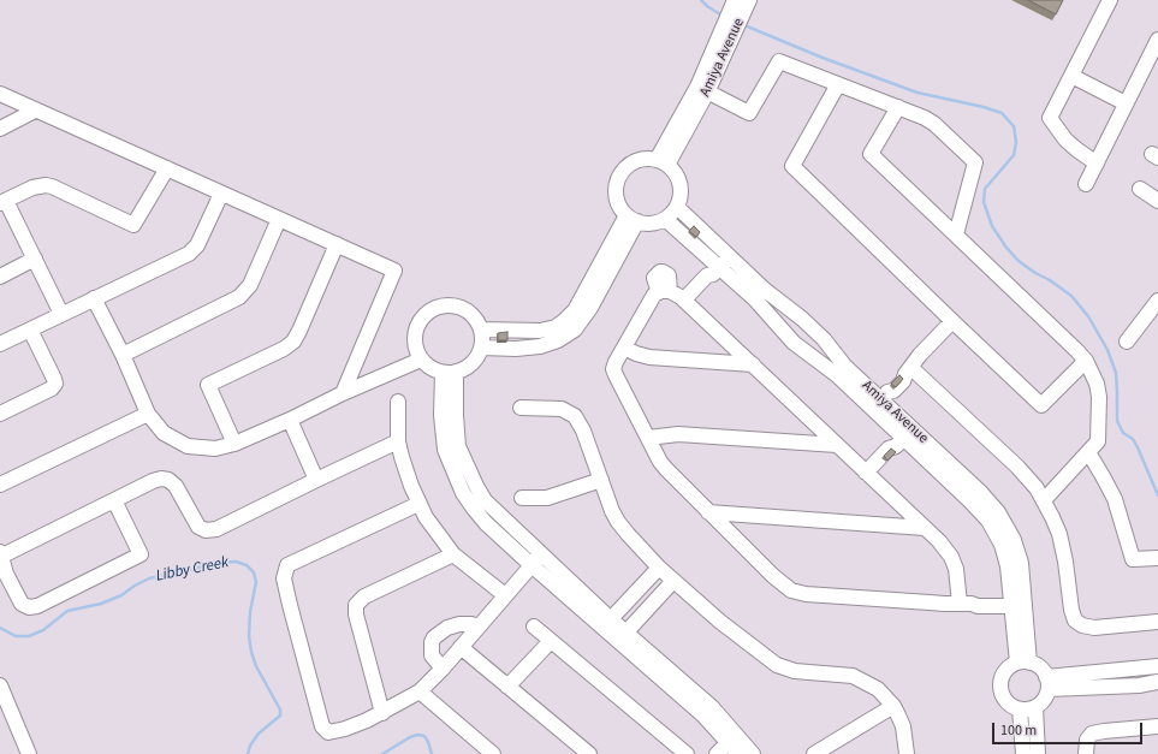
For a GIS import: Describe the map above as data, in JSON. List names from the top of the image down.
{
  "streets": {
    "street": ["Amiya Avenue"]
  },
  "water": ["Libby Creek"],
  "scale_bar": "100 m"
}
